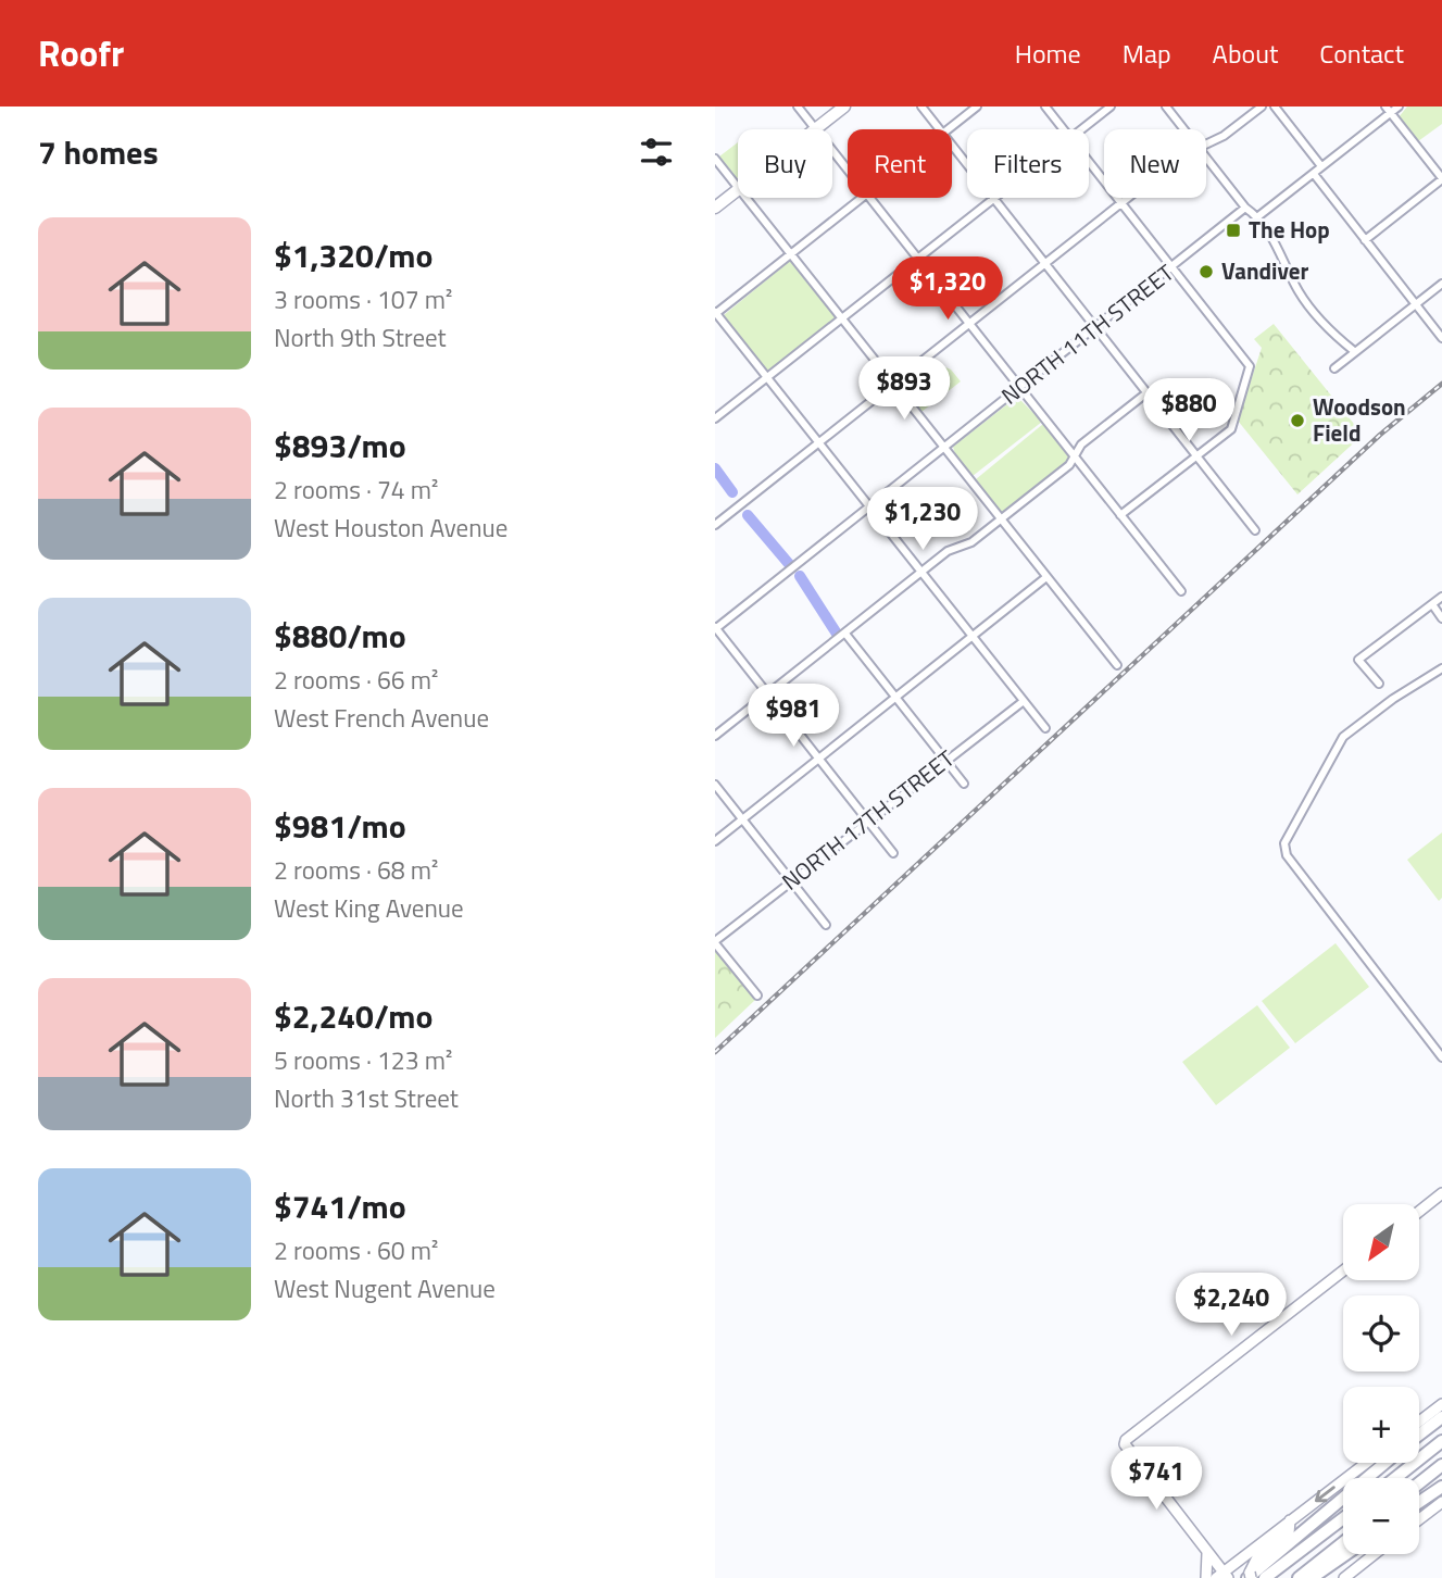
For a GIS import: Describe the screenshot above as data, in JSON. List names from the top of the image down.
{
  "streets": {
    "street": ["NORTH 11TH STREET", "NORTH 17TH STREET"]
  },
  "places": {
    "transit": ["The Hop"],
    "other": ["Vandiver", "Woodson Field"]
  },
  "north": "bottom left",
  "page": {
    "header": "Roofr",
    "nav": [
      "Home",
      "Map",
      "About",
      "Contact"
    ],
    "heading": "7 homes",
    "chip": [
      "Buy",
      "Rent",
      "Filters",
      "New"
    ],
    "list": [
      {
        "name": "$1,320/mo",
        "note": "3 rooms · 107 m² · North 9th Street"
      },
      {
        "name": "$893/mo",
        "note": "2 rooms · 74 m² · West Houston Avenue"
      },
      {
        "name": "$880/mo",
        "note": "2 rooms · 66 m² · West French Avenue"
      },
      {
        "name": "$981/mo",
        "note": "2 rooms · 68 m² · West King Avenue"
      },
      {
        "name": "$2,240/mo",
        "note": "5 rooms · 123 m² · North 31st Street"
      },
      {
        "name": "$741/mo",
        "note": "2 rooms · 60 m² · West Nugent Avenue"
      }
    ],
    "price": [
      "$1,320",
      "$893",
      "$880",
      "$1,230",
      "$981",
      "$2,240",
      "$741"
    ],
    "map_buttons": ["+", "−"]
  }
}
